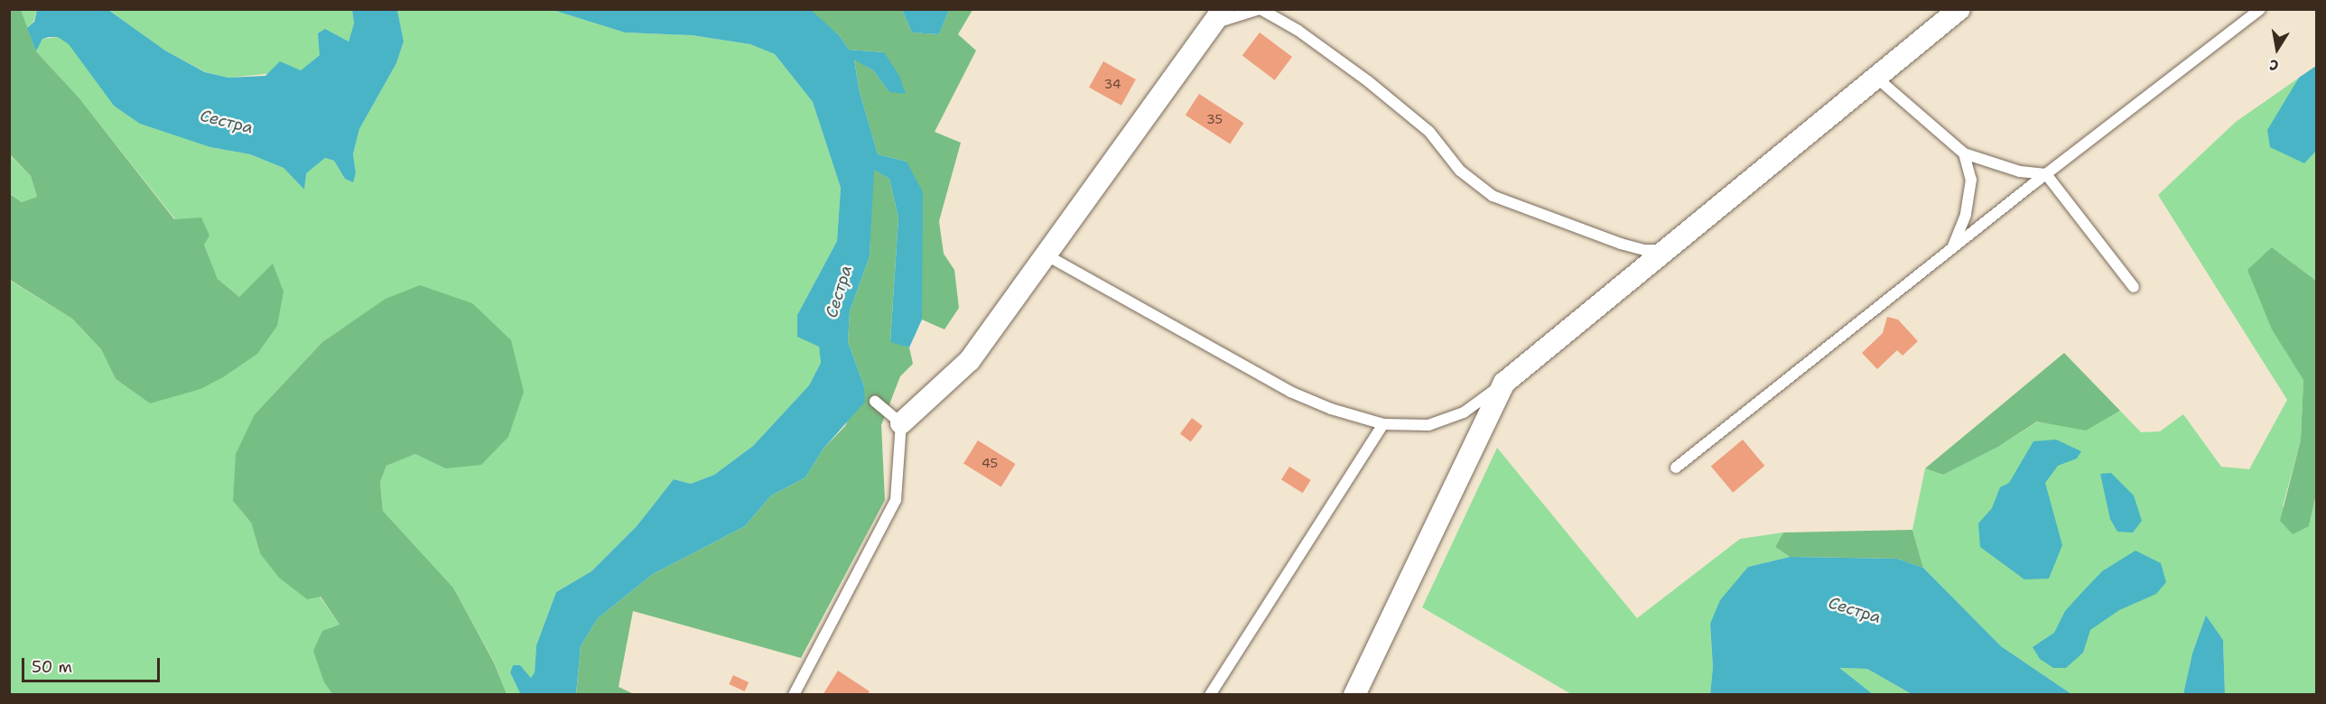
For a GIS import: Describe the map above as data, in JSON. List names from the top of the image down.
{
  "water": ["Сестра"],
  "house_numbers": ["34", "35", "45"],
  "scale_bar": "50 m",
  "north": "bottom"
}
